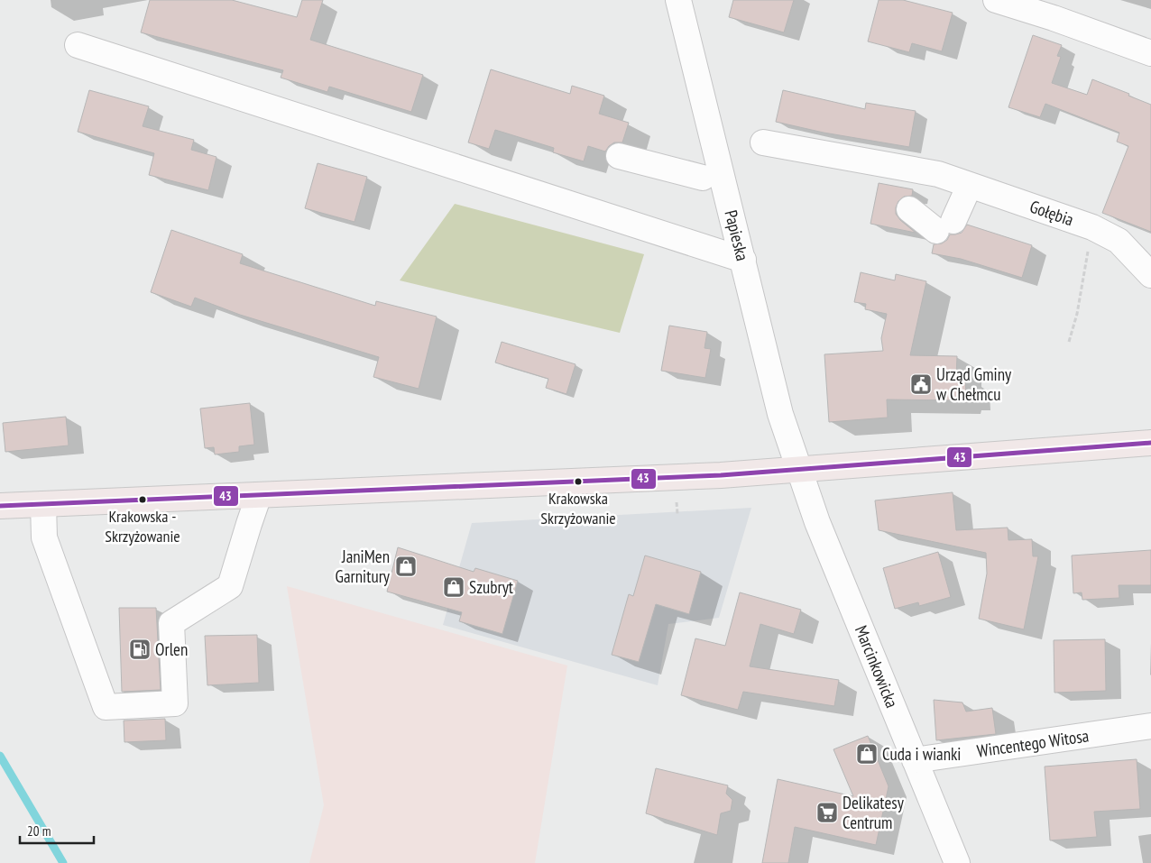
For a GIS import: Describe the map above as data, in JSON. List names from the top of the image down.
{
  "streets": {
    "street": [
      "Gołębia",
      "Papieska",
      "Marcinkowicka",
      "Wincentego Witosa"
    ]
  },
  "crossings": [
    ["Papieska", "Marcinkowicka"],
    ["Marcinkowicka", "Wincentego Witosa"]
  ],
  "places": {
    "public building": ["Urząd Gminy w Chełmcu"],
    "other": ["Krakowska Skrzyżowanie", "Krakowska - Skrzyżowanie"],
    "shop": ["JaniMen Garnitury", "Szubryt", "Cuda i wianki"],
    "fuel station": ["Orlen"],
    "supermarket": ["Delikatesy Centrum"]
  },
  "lines": ["transit line 43"],
  "scale_bar": "20 m"
}
